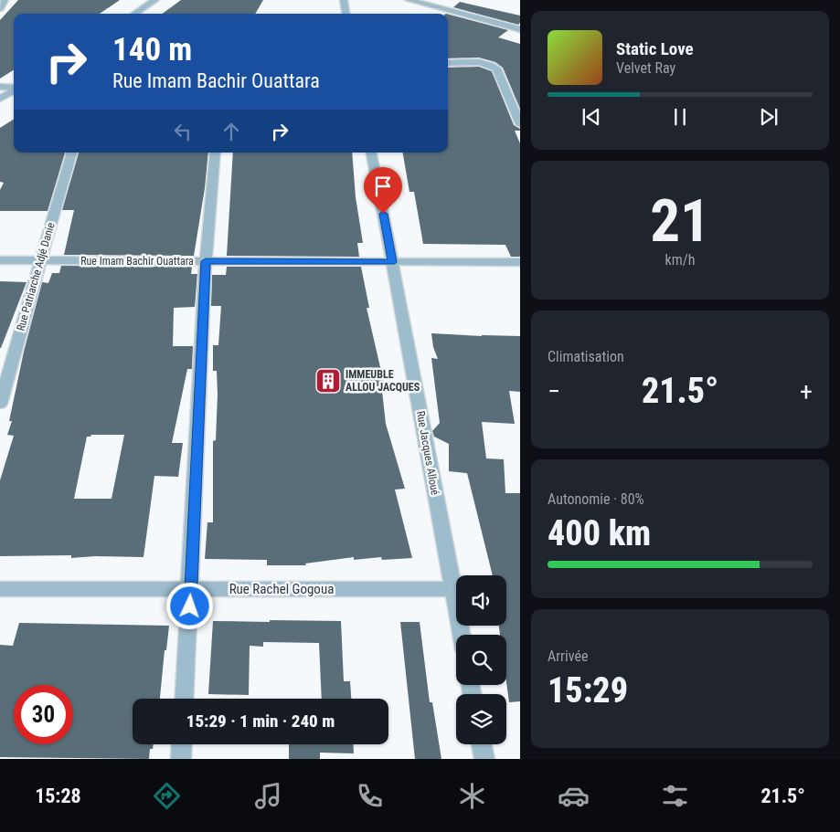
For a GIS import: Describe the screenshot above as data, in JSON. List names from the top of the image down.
{
  "streets": {
    "street": [
      "Rue Imam Bachir Ouattara",
      "Rue Patriarche Adjé Danie",
      "Rue Jacques Alloué",
      "Rue Rachel Gogoua"
    ]
  },
  "crossings": [
    ["Rue Imam Bachir Ouattara", "Rue Patriarche Adjé Danie"],
    ["Rue Imam Bachir Ouattara", "Rue Jacques Alloué"],
    ["Rue Jacques Alloué", "Rue Rachel Gogoua"]
  ],
  "places": {
    "building": ["IMMEUBLE ALLOU JACQUES"]
  },
  "page": {
    "turn": ["140 m", "Rue Imam Bachir Ouattara"],
    "song": ["Static Love", "Velvet Ray"],
    "tile": [
      ["21", "km/h"],
      "Climatisation",
      ["Autonomie · 80%", "400 km"],
      ["Arrivée", "15:29"]
    ],
    "heat": ["−", "21.5°", "+"],
    "limit": "30",
    "trip": "15:29 · 1 min · 240 m",
    "tabs": ["15:28", "21.5°"]
  }
}
